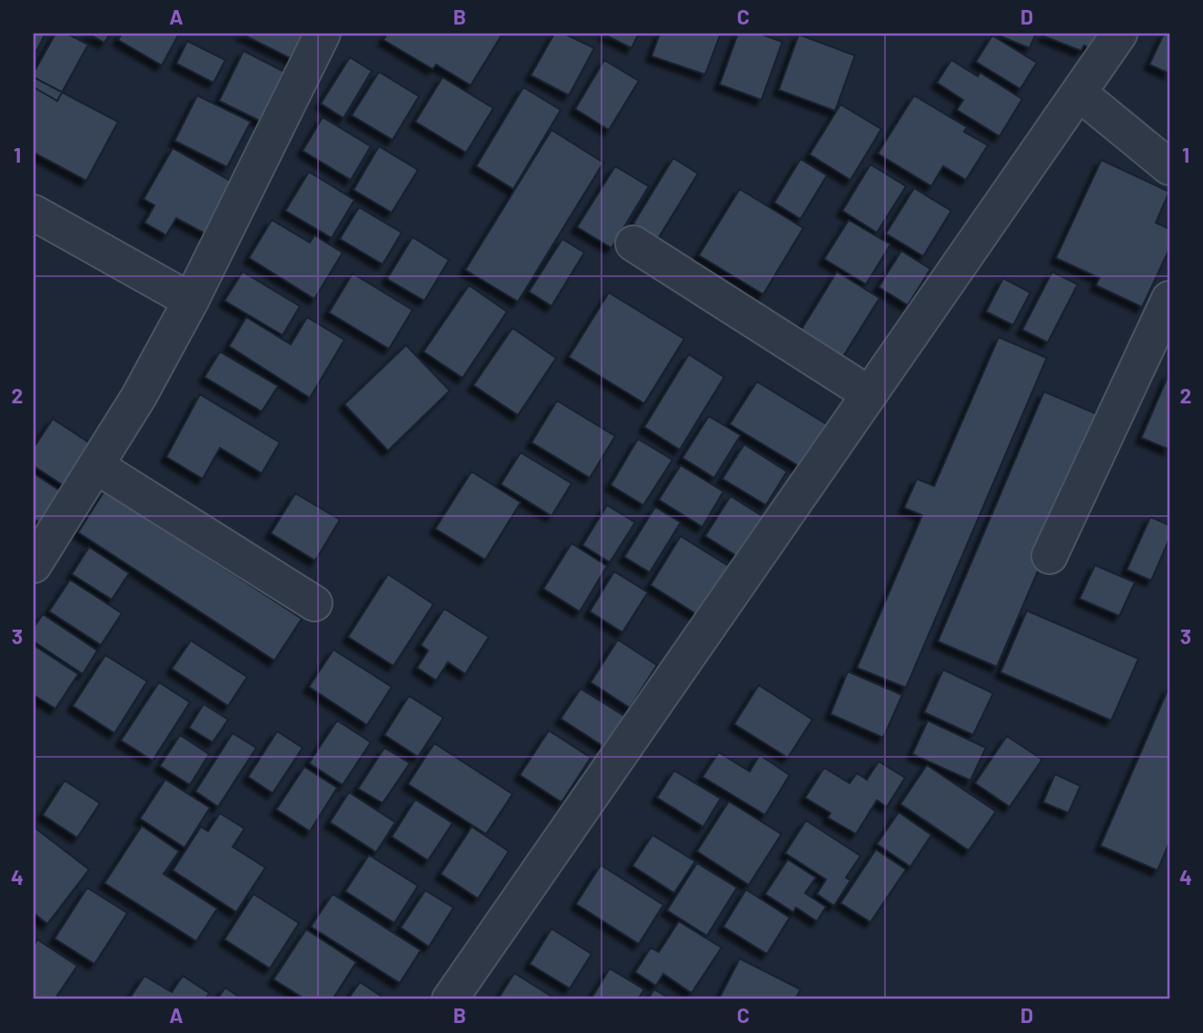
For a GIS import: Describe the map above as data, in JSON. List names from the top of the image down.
{
  "grid": {
    "columns": [
      "A",
      "B",
      "C",
      "D"
    ],
    "rows": [
      "1",
      "2",
      "3",
      "4"
    ]
  }
}
